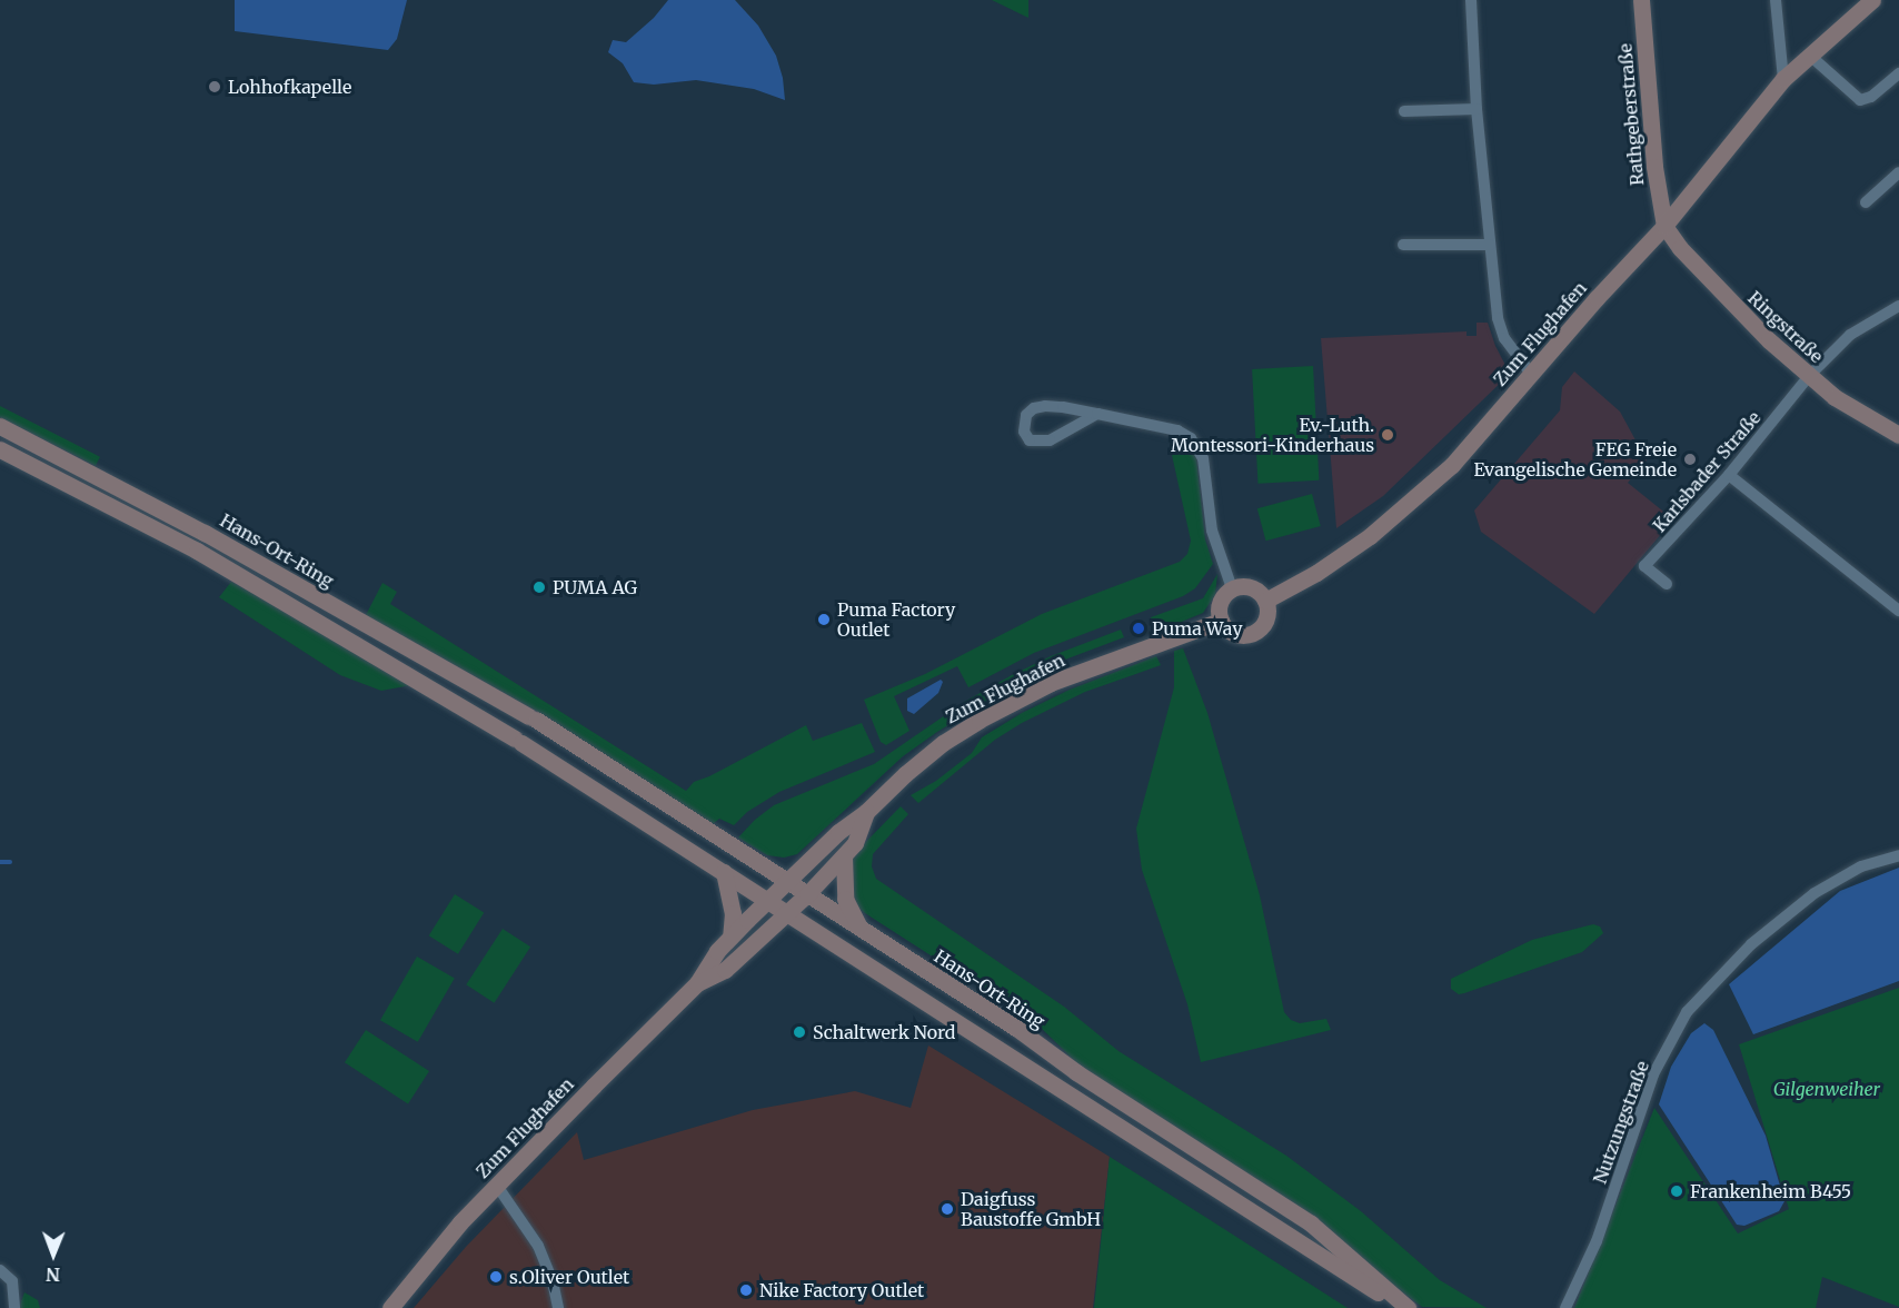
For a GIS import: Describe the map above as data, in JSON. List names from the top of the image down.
{
  "streets": {
    "main road": [
      "Rathgeberstraße",
      "Ringstraße",
      "Zum Flughafen",
      "Hans-Ort-Ring"
    ],
    "street": ["Karlsbader Straße", "Nutzungstraße"]
  },
  "crossings": [
    ["Rathgeberstraße", "Ringstraße"],
    ["Rathgeberstraße", "Zum Flughafen"],
    ["Ringstraße", "Zum Flughafen"],
    ["Ringstraße", "Karlsbader Straße"],
    ["Zum Flughafen", "Hans-Ort-Ring"]
  ],
  "parks": ["Gilgenweiher"],
  "places": [
    "Lohhofkapelle",
    "Ev.-Luth. Montessori-Kinderhaus",
    "FEG Freie Evangelische Gemeinde",
    "PUMA AG",
    "Puma Factory Outlet",
    "Puma Way",
    "Schaltwerk Nord",
    "Frankenheim B455",
    "Daigfuss Baustoffe GmbH",
    "s.Oliver Outlet",
    "Nike Factory Outlet"
  ],
  "north": "bottom"
}
